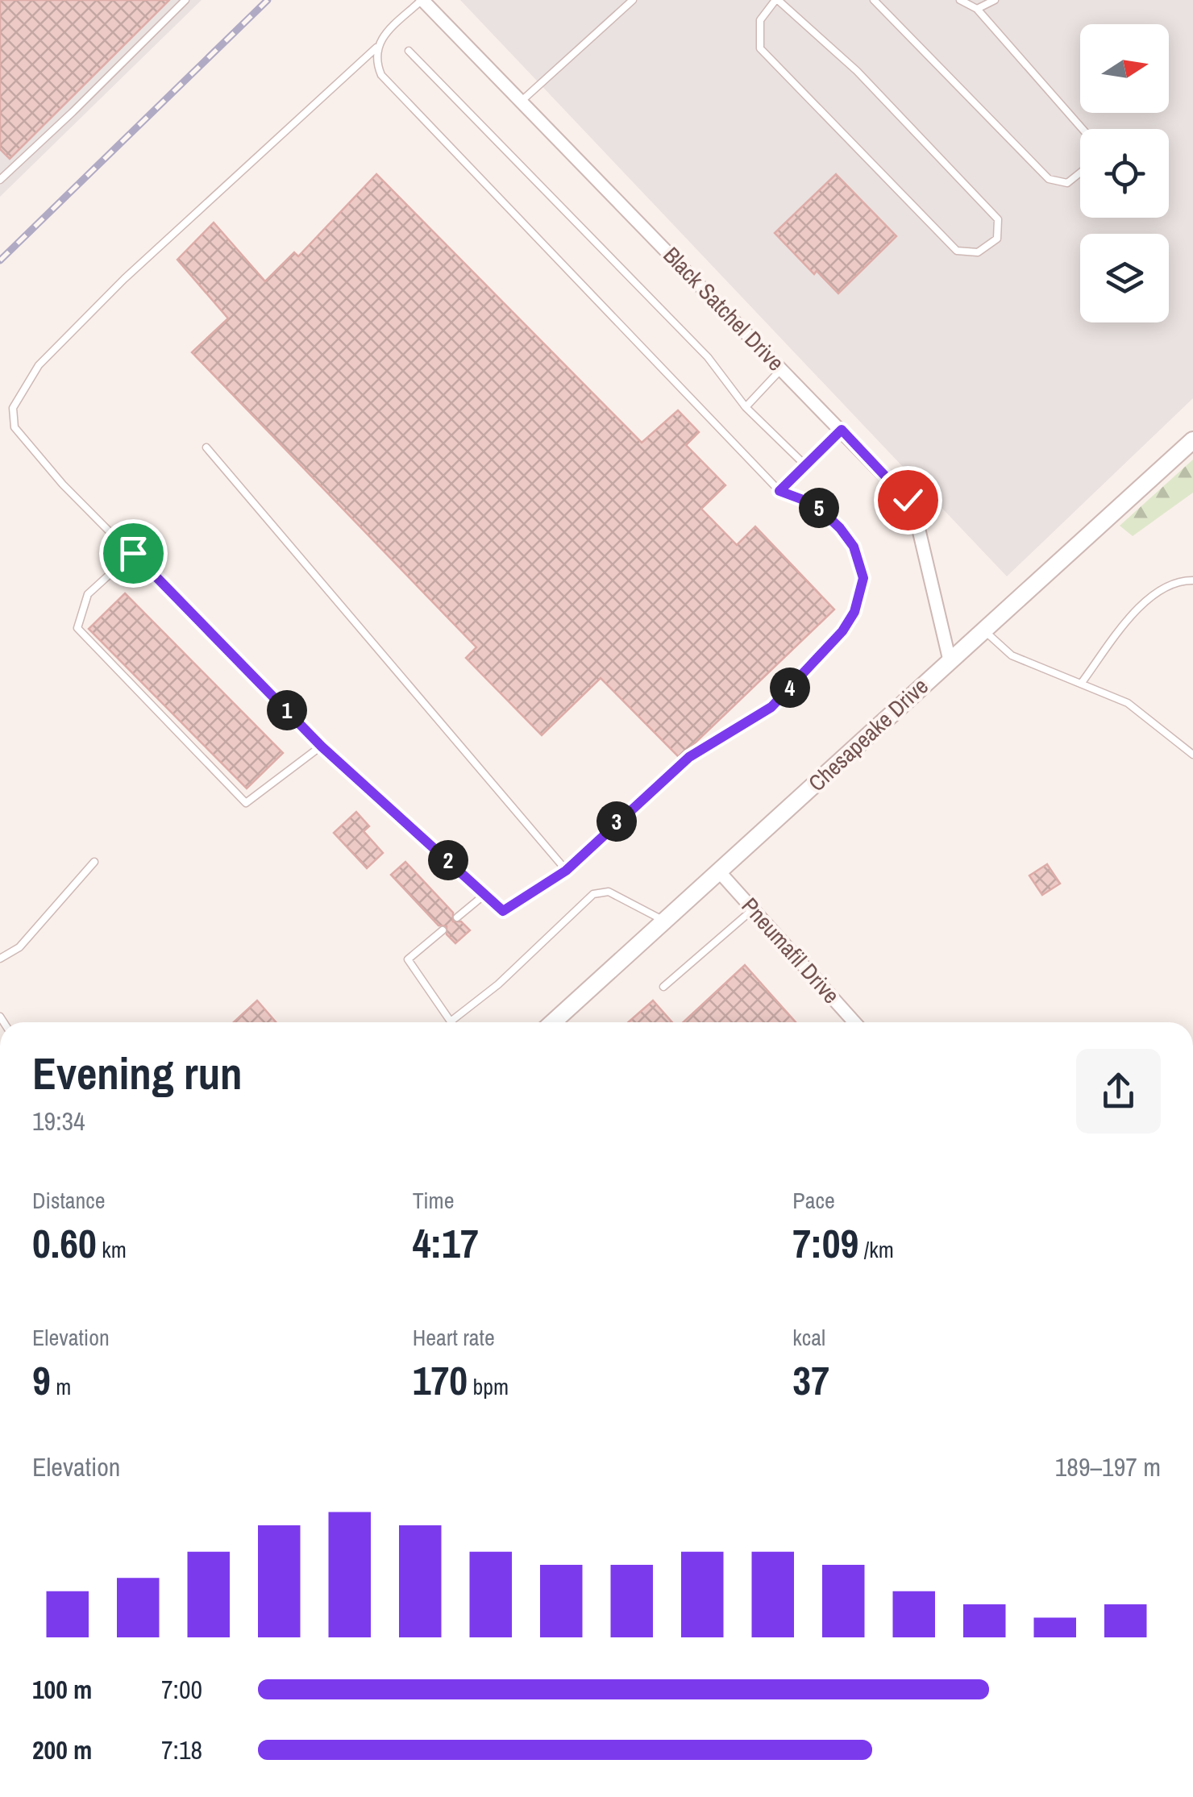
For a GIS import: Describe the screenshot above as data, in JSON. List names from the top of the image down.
{
  "streets": {
    "street": ["Black Satchel Drive", "Chesapeake Drive", "Pneumafil Drive"]
  },
  "crossings": [
    ["Black Satchel Drive", "Chesapeake Drive"],
    ["Chesapeake Drive", "Pneumafil Drive"]
  ],
  "north": "right",
  "page": {
    "pins": [
      "5",
      "4",
      "1",
      "3",
      "2"
    ],
    "heading": ["Evening run", "19:34"],
    "stats": [
      ["Distance", "0.60 km"],
      ["Time", "4:17"],
      ["Pace", "7:09 /km"],
      ["Elevation", "9 m"],
      ["Heart rate", "170 bpm"],
      ["kcal", "37"]
    ],
    "chart": ["Elevation", "189–197 m"],
    "list": [
      {
        "name": "100 m",
        "note": "7:00"
      },
      {
        "name": "200 m",
        "note": "7:18"
      }
    ]
  }
}
